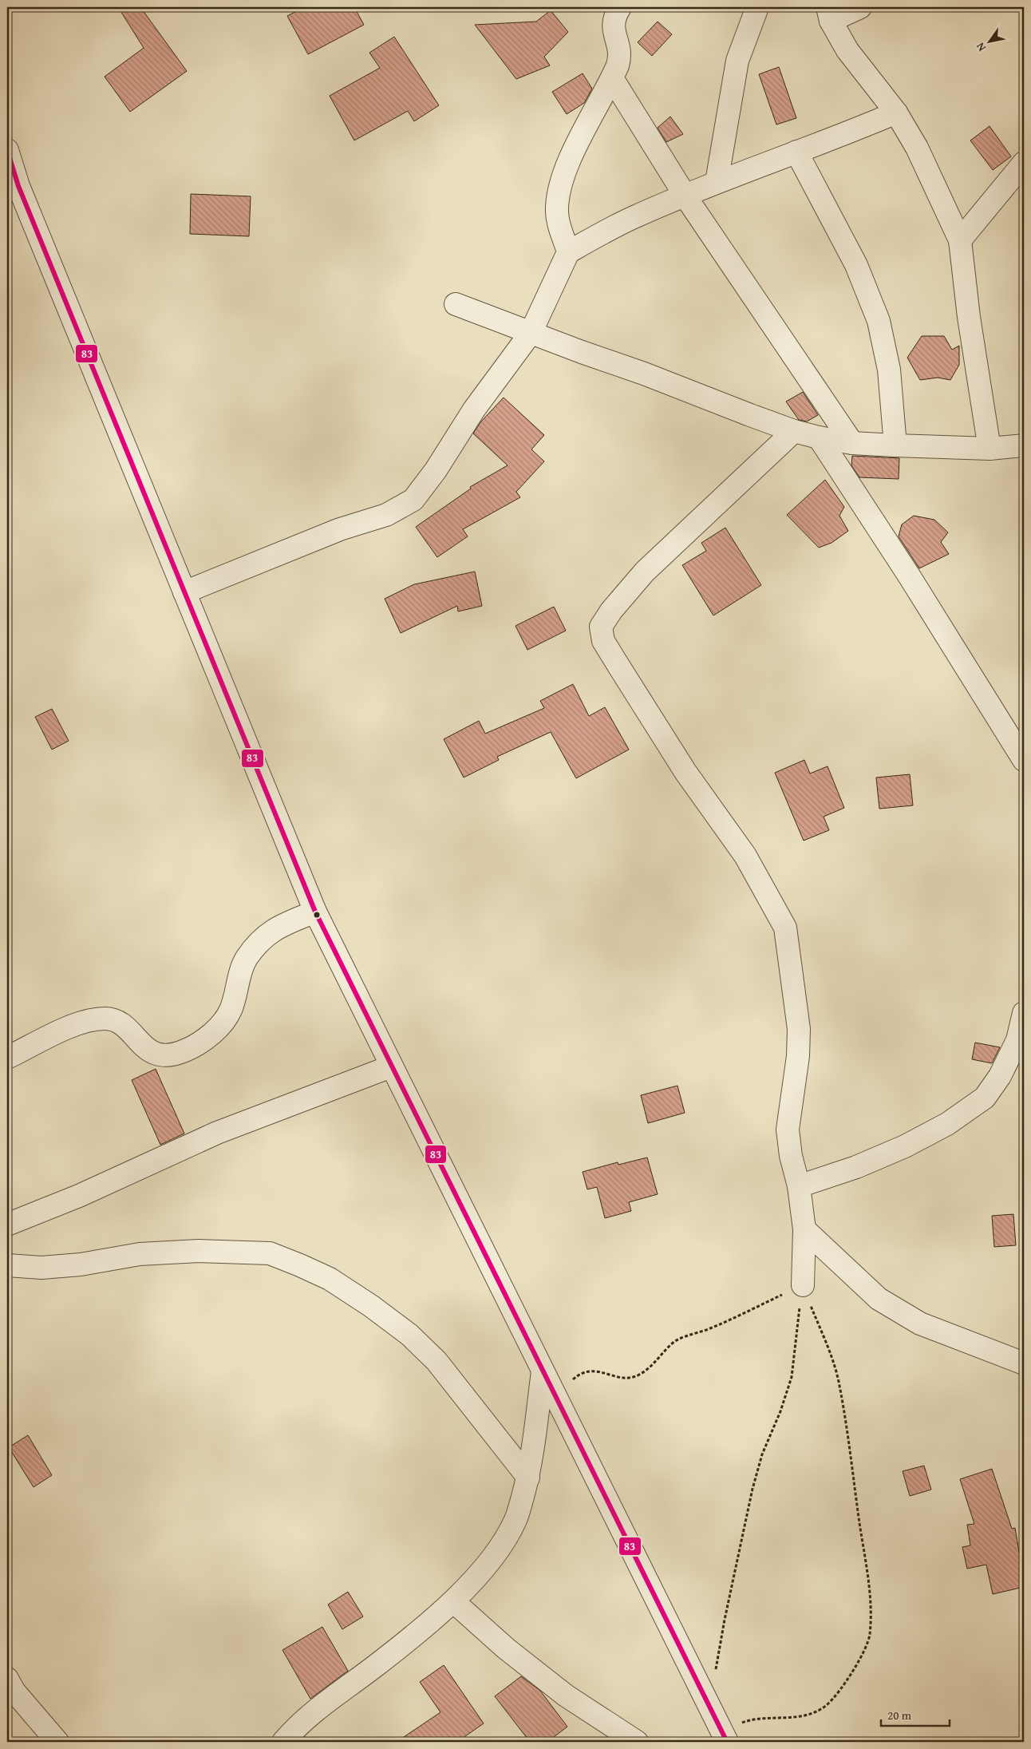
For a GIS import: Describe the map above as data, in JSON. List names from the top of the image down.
{
  "lines": ["transit line 83"],
  "scale_bar": "20 m",
  "north": "bottom left"
}
